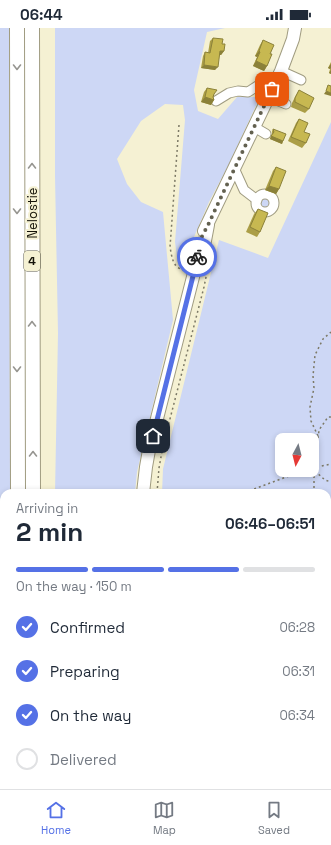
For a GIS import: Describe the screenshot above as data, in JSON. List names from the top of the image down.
{
  "streets": {
    "highway": ["Nelostie", "4"]
  },
  "north": "bottom",
  "page": {
    "status": "06:44",
    "heading": ["2 min", "Arriving in", "06:46–06:51"],
    "bar": "On the way · 150 m",
    "list": [
      ["Confirmed", "06:28"],
      ["Preparing", "06:31"],
      ["On the way", "06:34"],
      "Delivered"
    ],
    "tabs": ["Home", "Map", "Saved"]
  }
}
